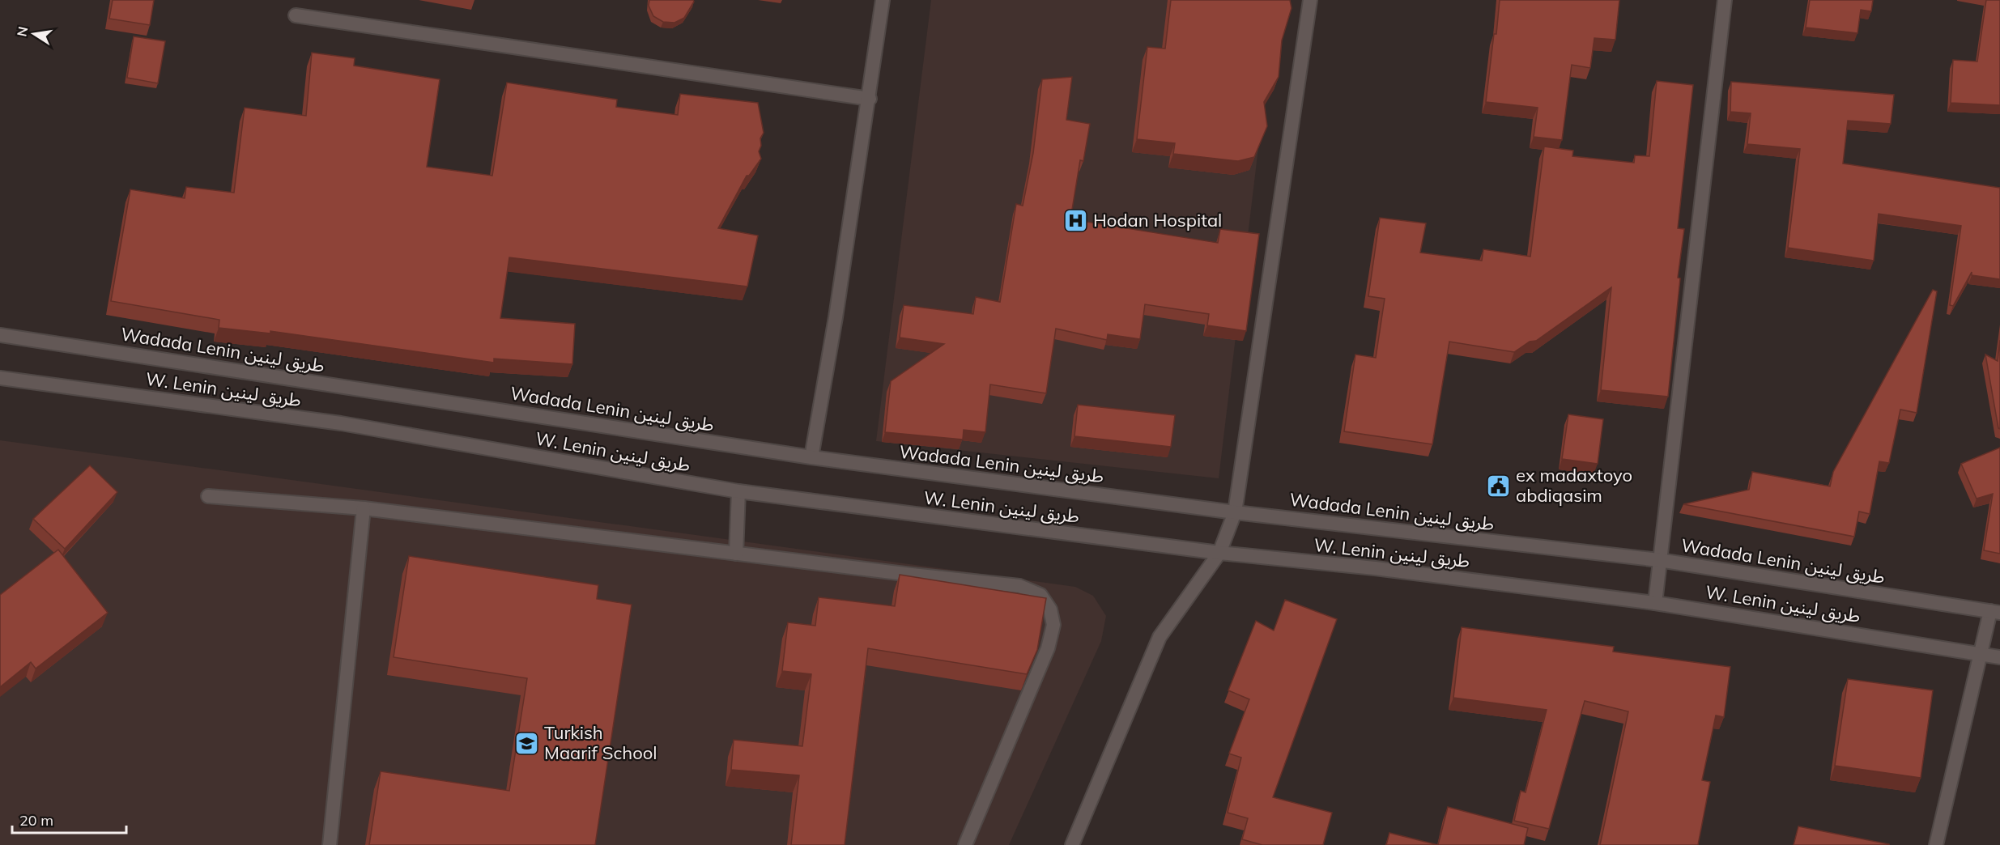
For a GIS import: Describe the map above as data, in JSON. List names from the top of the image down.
{
  "streets": {
    "main road": ["Wadada Lenin طريق لينين", "W. Lenin طريق لينين"]
  },
  "places": {
    "hospital": ["Hodan Hospital"],
    "public building": ["ex madaxtoyo abdiqasim"],
    "school or university": ["Turkish Maarif School"]
  },
  "scale_bar": "20 m",
  "north": "left"
}
